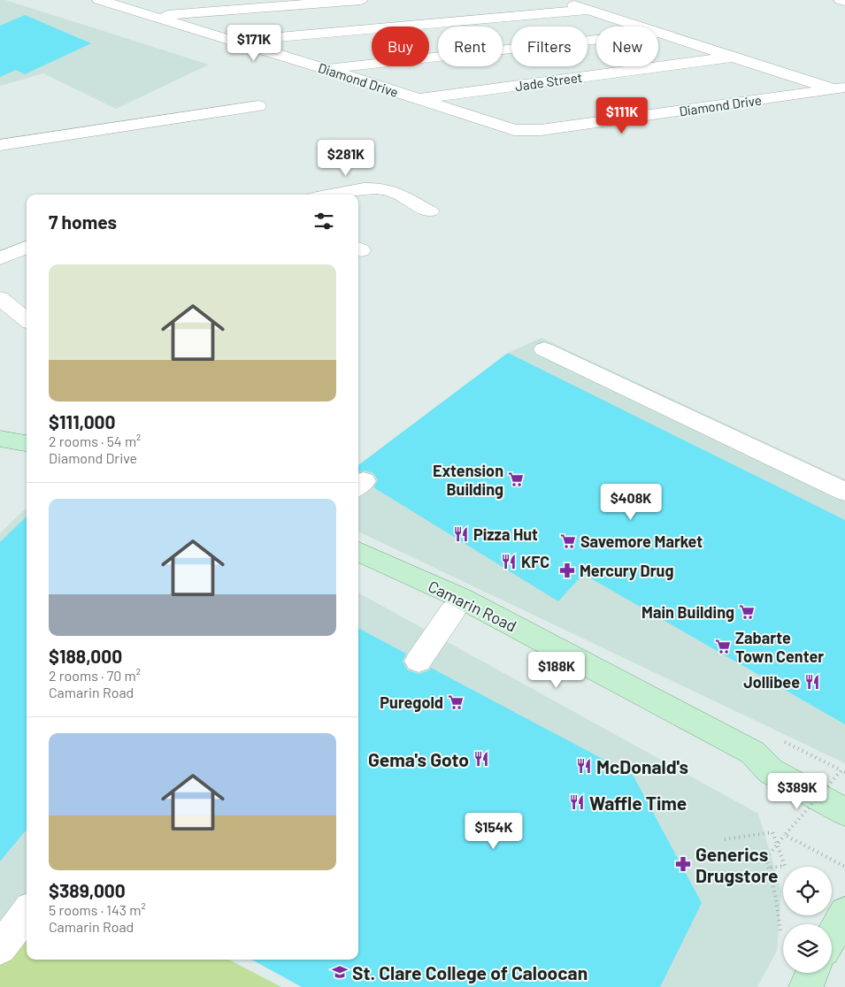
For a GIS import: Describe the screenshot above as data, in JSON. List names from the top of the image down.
{
  "streets": {
    "main road": ["Camarin Road"],
    "street": ["Diamond Drive", "Jade Street"]
  },
  "crossings": [
    ["Diamond Drive", "Jade Street"]
  ],
  "places": {
    "supermarket": [
      "Extension Building",
      "Savemore Market",
      "Main Building",
      "Zabarte Town Center",
      "Puregold"
    ],
    "restaurant": [
      "Pizza Hut",
      "KFC",
      "Jollibee",
      "Gema's Goto",
      "McDonald's",
      "Waffle Time"
    ],
    "pharmacy": ["Mercury Drug", "Generics Drugstore"],
    "school or university": ["St. Clare College of Caloocan"]
  },
  "page": {
    "price": [
      "$171K",
      "$111K",
      "$281K",
      "$408K",
      "$188K",
      "$389K",
      "$154K"
    ],
    "chip": [
      "Buy",
      "Rent",
      "Filters",
      "New"
    ],
    "heading": "7 homes",
    "list": [
      {
        "name": "$111,000",
        "note": "2 rooms · 54 m² · Diamond Drive"
      },
      {
        "name": "$188,000",
        "note": "2 rooms · 70 m² · Camarin Road"
      },
      {
        "name": "$389,000",
        "note": "5 rooms · 143 m² · Camarin Road"
      }
    ]
  }
}
